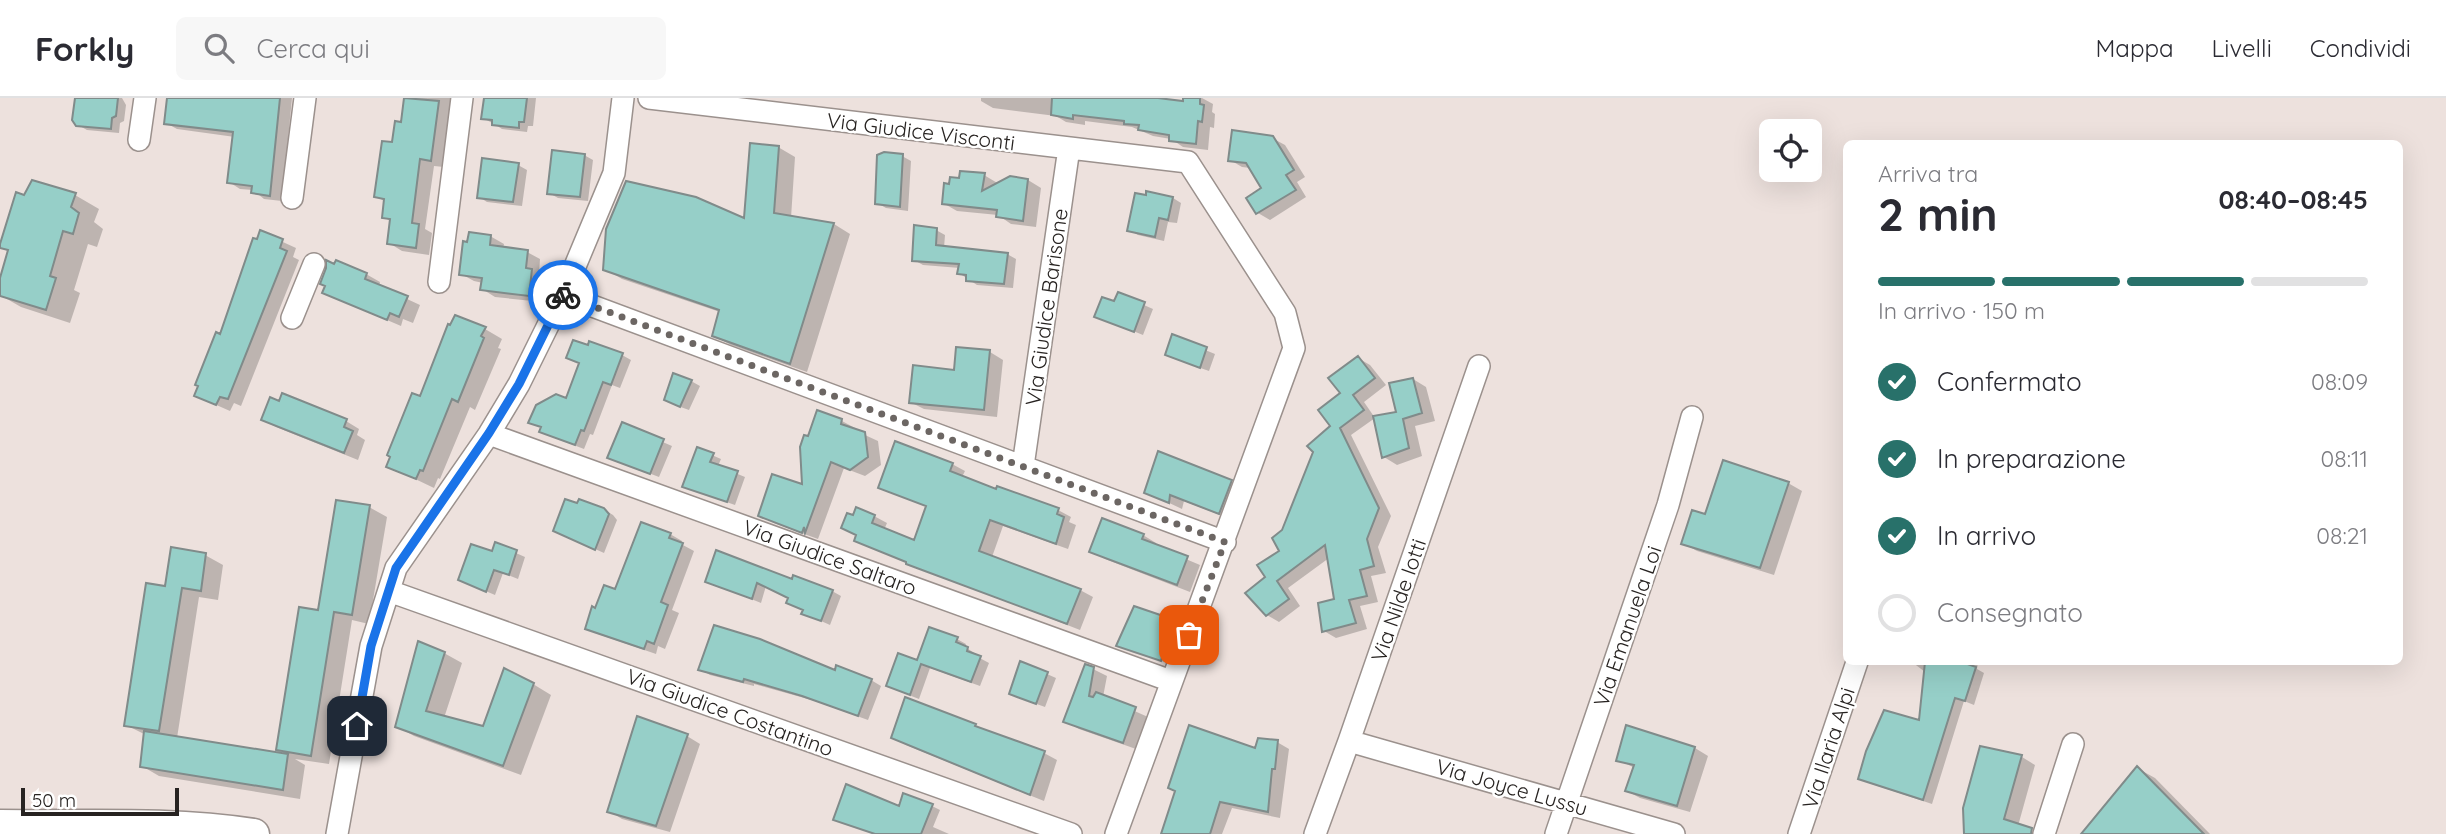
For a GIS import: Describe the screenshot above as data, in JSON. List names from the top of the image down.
{
  "streets": {
    "street": [
      "Via Giudice Visconti",
      "Via Giudice Barisone",
      "Via Giudice Saltaro",
      "Via Nilde Iotti",
      "Via Emanuela Loi",
      "Via Giudice Costantino",
      "Via Ilaria Alpi",
      "Via Joyce Lussu"
    ]
  },
  "crossings": [
    ["Via Giudice Visconti", "Via Giudice Barisone"],
    ["Via Nilde Iotti", "Via Joyce Lussu"],
    ["Via Emanuela Loi", "Via Joyce Lussu"]
  ],
  "scale_bar": "50 m",
  "page": {
    "header": "Forkly",
    "search": "Cerca qui",
    "nav": ["Mappa", "Livelli", "Condividi"],
    "heading": ["2 min", "Arriva tra", "08:40–08:45"],
    "bar": "In arrivo · 150 m",
    "list": [
      ["Confermato", "08:09"],
      ["In preparazione", "08:11"],
      ["In arrivo", "08:21"],
      "Consegnato"
    ],
    "scale": "50 m"
  }
}
